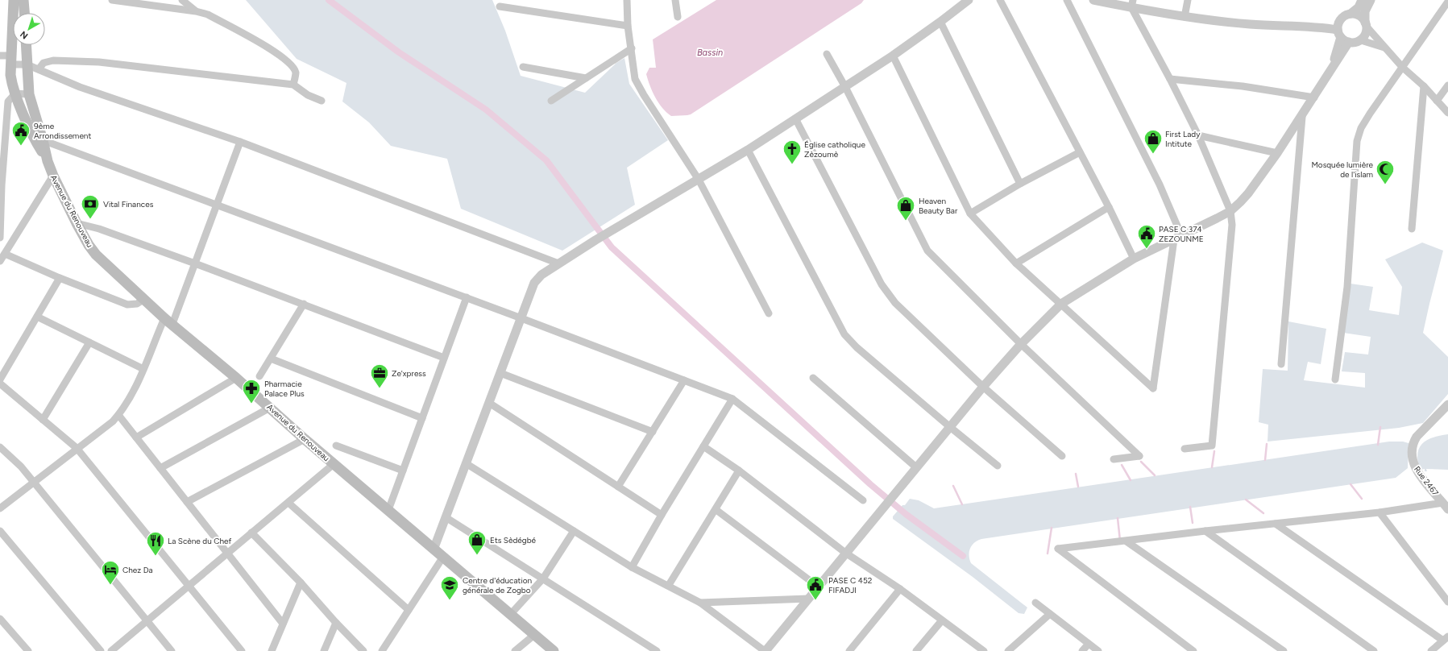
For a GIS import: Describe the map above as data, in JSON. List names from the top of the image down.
{
  "streets": {
    "main road": ["Avenue du Renouveau"],
    "street": ["Rue 2467"]
  },
  "water": ["Bassin"],
  "places": {
    "public building": ["9ème Arrondissement", "PASE C 374 ZEZOUNME", "PASE C 452 FIFADJI"],
    "shop": ["First Lady Intitute", "Heaven Beauty Bar", "Ets Sèdégbé"],
    "church": ["Église catholique Zèzoumè"],
    "mosque": ["Mosquée lumière de l'islam"],
    "bank": ["Vital Finances"],
    "office": ["Ze'xpress"],
    "pharmacy": ["Pharmacie Palace Plus"],
    "restaurant": ["La Scène du Chef"],
    "hotel": ["Chez Da"],
    "school or university": ["Centre d'éducation générale de Zogbo"]
  },
  "north": "bottom left"
}
